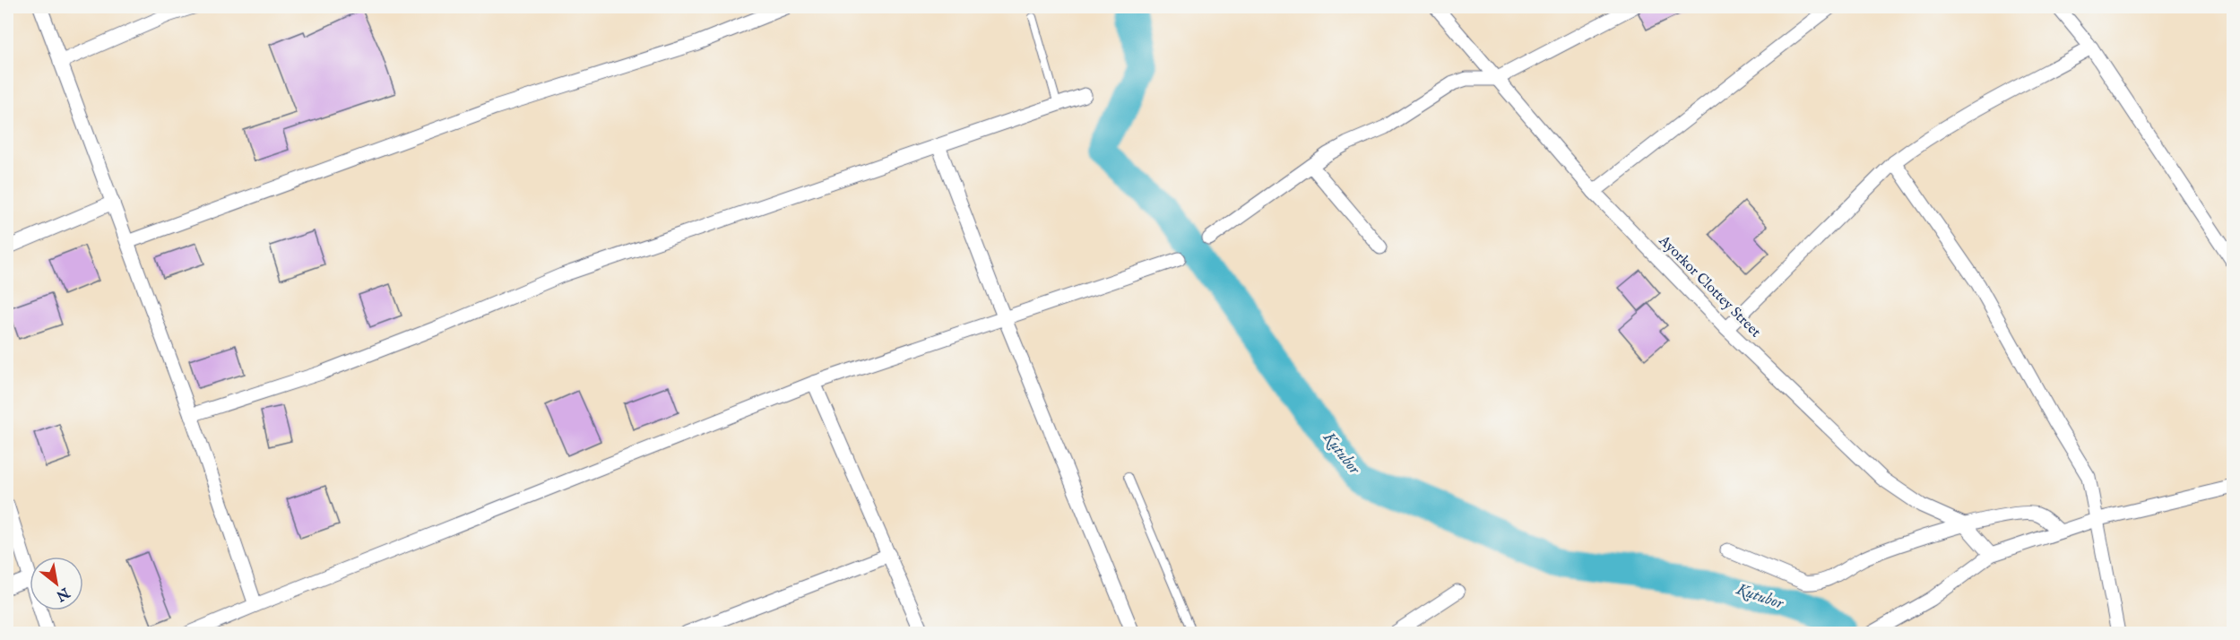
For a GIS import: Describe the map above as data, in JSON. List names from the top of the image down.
{
  "streets": {
    "street": ["Ayorkor Clottey Street"]
  },
  "water": ["Kutubor"],
  "north": "bottom right"
}
